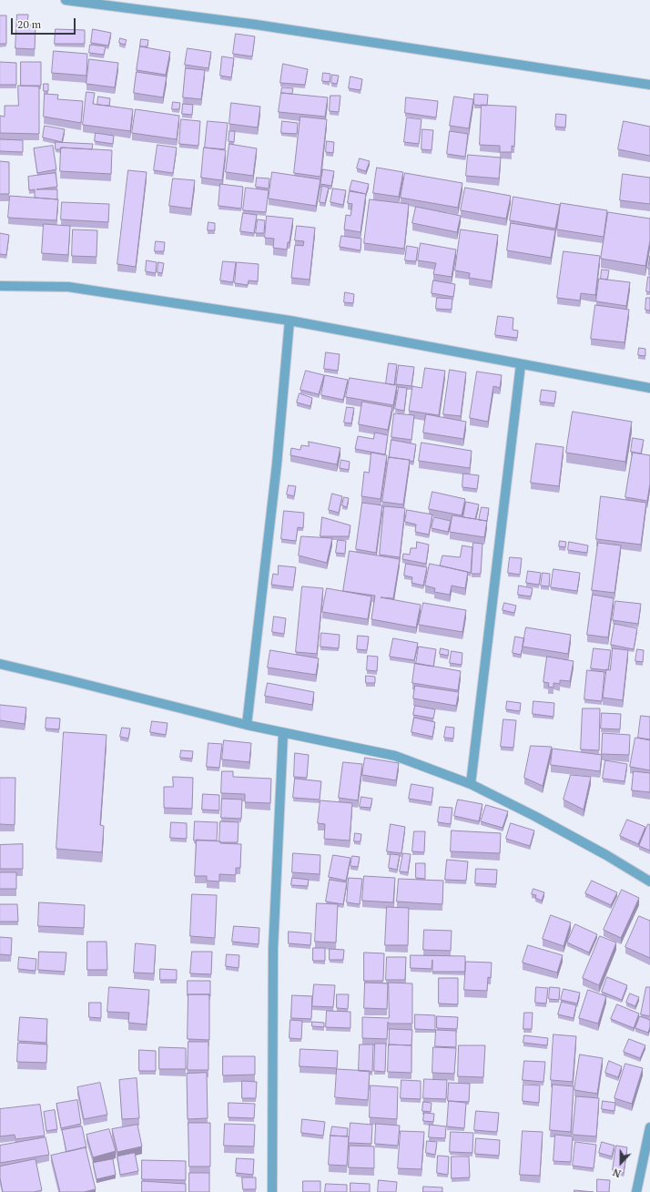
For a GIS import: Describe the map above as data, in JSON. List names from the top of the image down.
{
  "scale_bar": "20 m",
  "north": "bottom"
}
